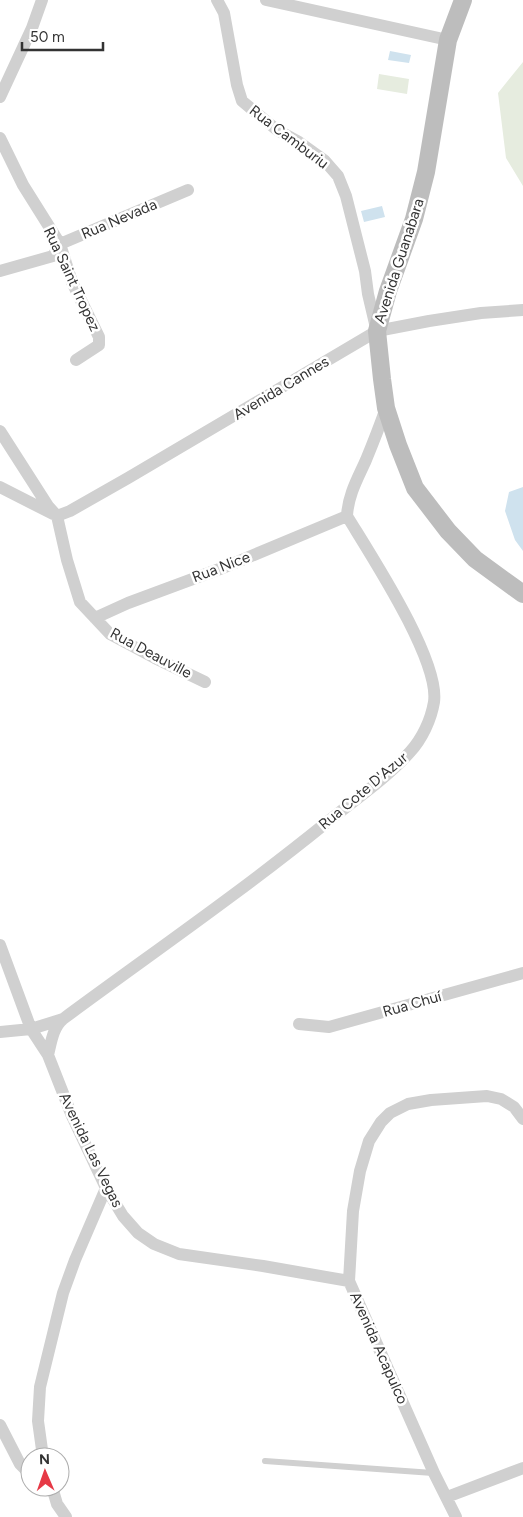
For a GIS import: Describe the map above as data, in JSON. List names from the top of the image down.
{
  "streets": {
    "street": [
      "Rua Camburiu",
      "Rua Nevada",
      "Avenida Guanabara",
      "Rua Saint Tropez",
      "Avenida Cannes",
      "Rua Nice",
      "Rua Deauville",
      "Rua Cote D'Azur",
      "Rua Chuí",
      "Avenida Las Vegas",
      "Avenida Acapulco"
    ]
  },
  "crossings": [
    ["Rua Camburiu", "Avenida Guanabara"],
    ["Rua Camburiu", "Avenida Cannes"],
    ["Rua Nevada", "Rua Saint Tropez"],
    ["Avenida Guanabara", "Avenida Cannes"],
    ["Avenida Cannes", "Rua Deauville"],
    ["Rua Nice", "Rua Deauville"],
    ["Rua Nice", "Rua Cote D'Azur"],
    ["Rua Cote D'Azur", "Avenida Las Vegas"],
    ["Avenida Las Vegas", "Avenida Acapulco"]
  ],
  "scale_bar": "50 m",
  "north": "top"
}
